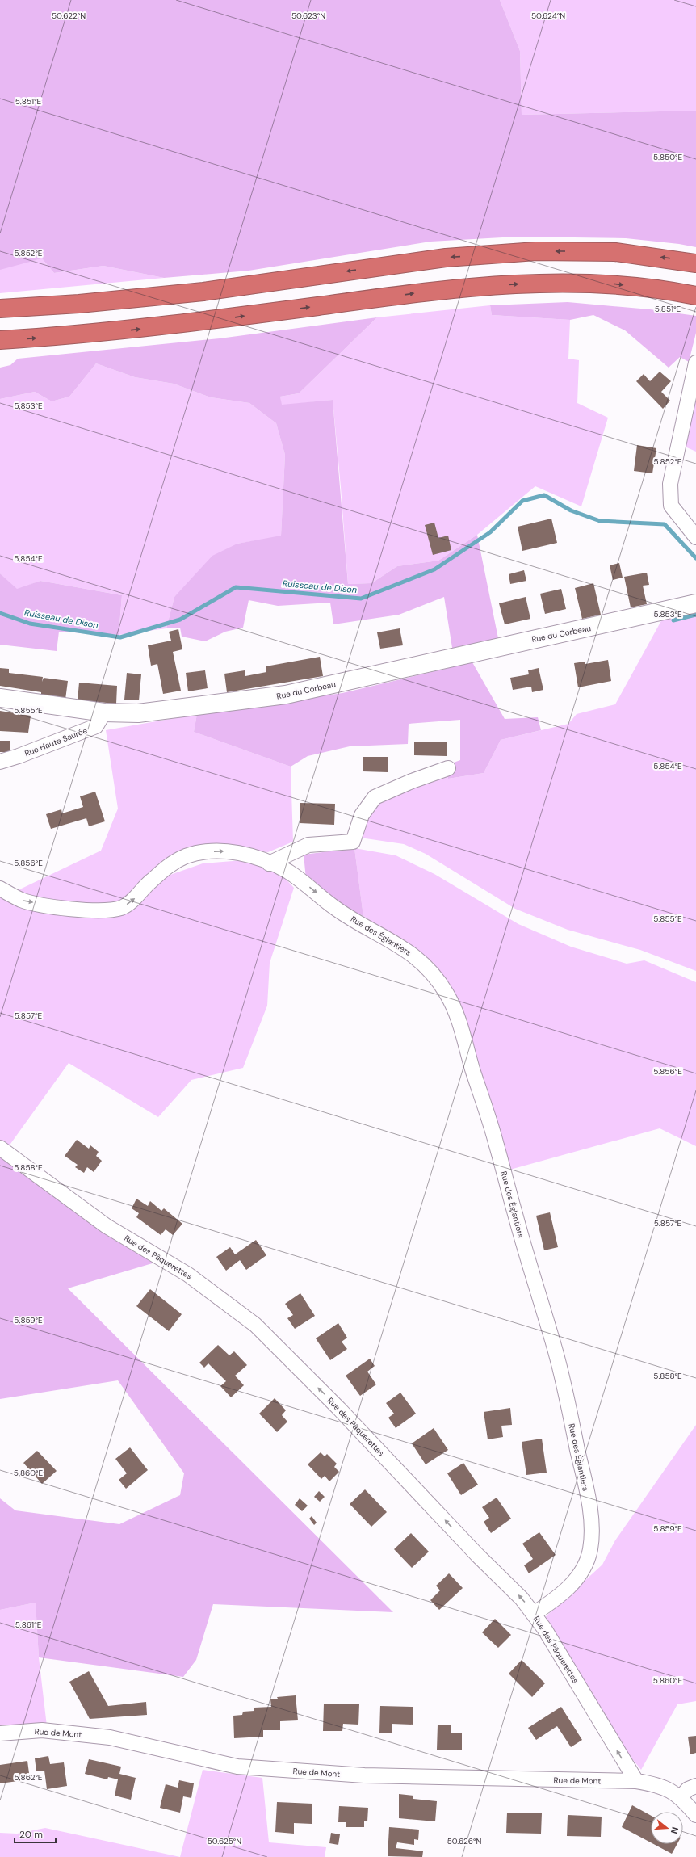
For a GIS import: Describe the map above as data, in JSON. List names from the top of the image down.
{
  "streets": {
    "street": [
      "Rue du Corbeau",
      "Rue Haute Saurée",
      "Rue des Églantiers",
      "Rue des Pâquerettes",
      "Rue de Mont"
    ]
  },
  "crossings": [
    ["Rue du Corbeau", "Rue Haute Saurée"],
    ["Rue des Églantiers", "Rue des Pâquerettes"],
    ["Rue des Pâquerettes", "Rue de Mont"]
  ],
  "one_way": ["Rue des Pâquerettes"],
  "water": ["Ruisseau de Dison"],
  "scale_bar": "20 m",
  "north": "right",
  "coordinates": [
    "50.622°N",
    "50.623°N",
    "50.624°N",
    "5.851°E",
    "5.850°E",
    "5.852°E",
    "5.853°E",
    "5.854°E",
    "5.855°E",
    "5.856°E",
    "5.857°E",
    "5.858°E",
    "5.859°E",
    "5.860°E",
    "5.861°E",
    "5.862°E",
    "50.625°N",
    "50.626°N"
  ]
}
